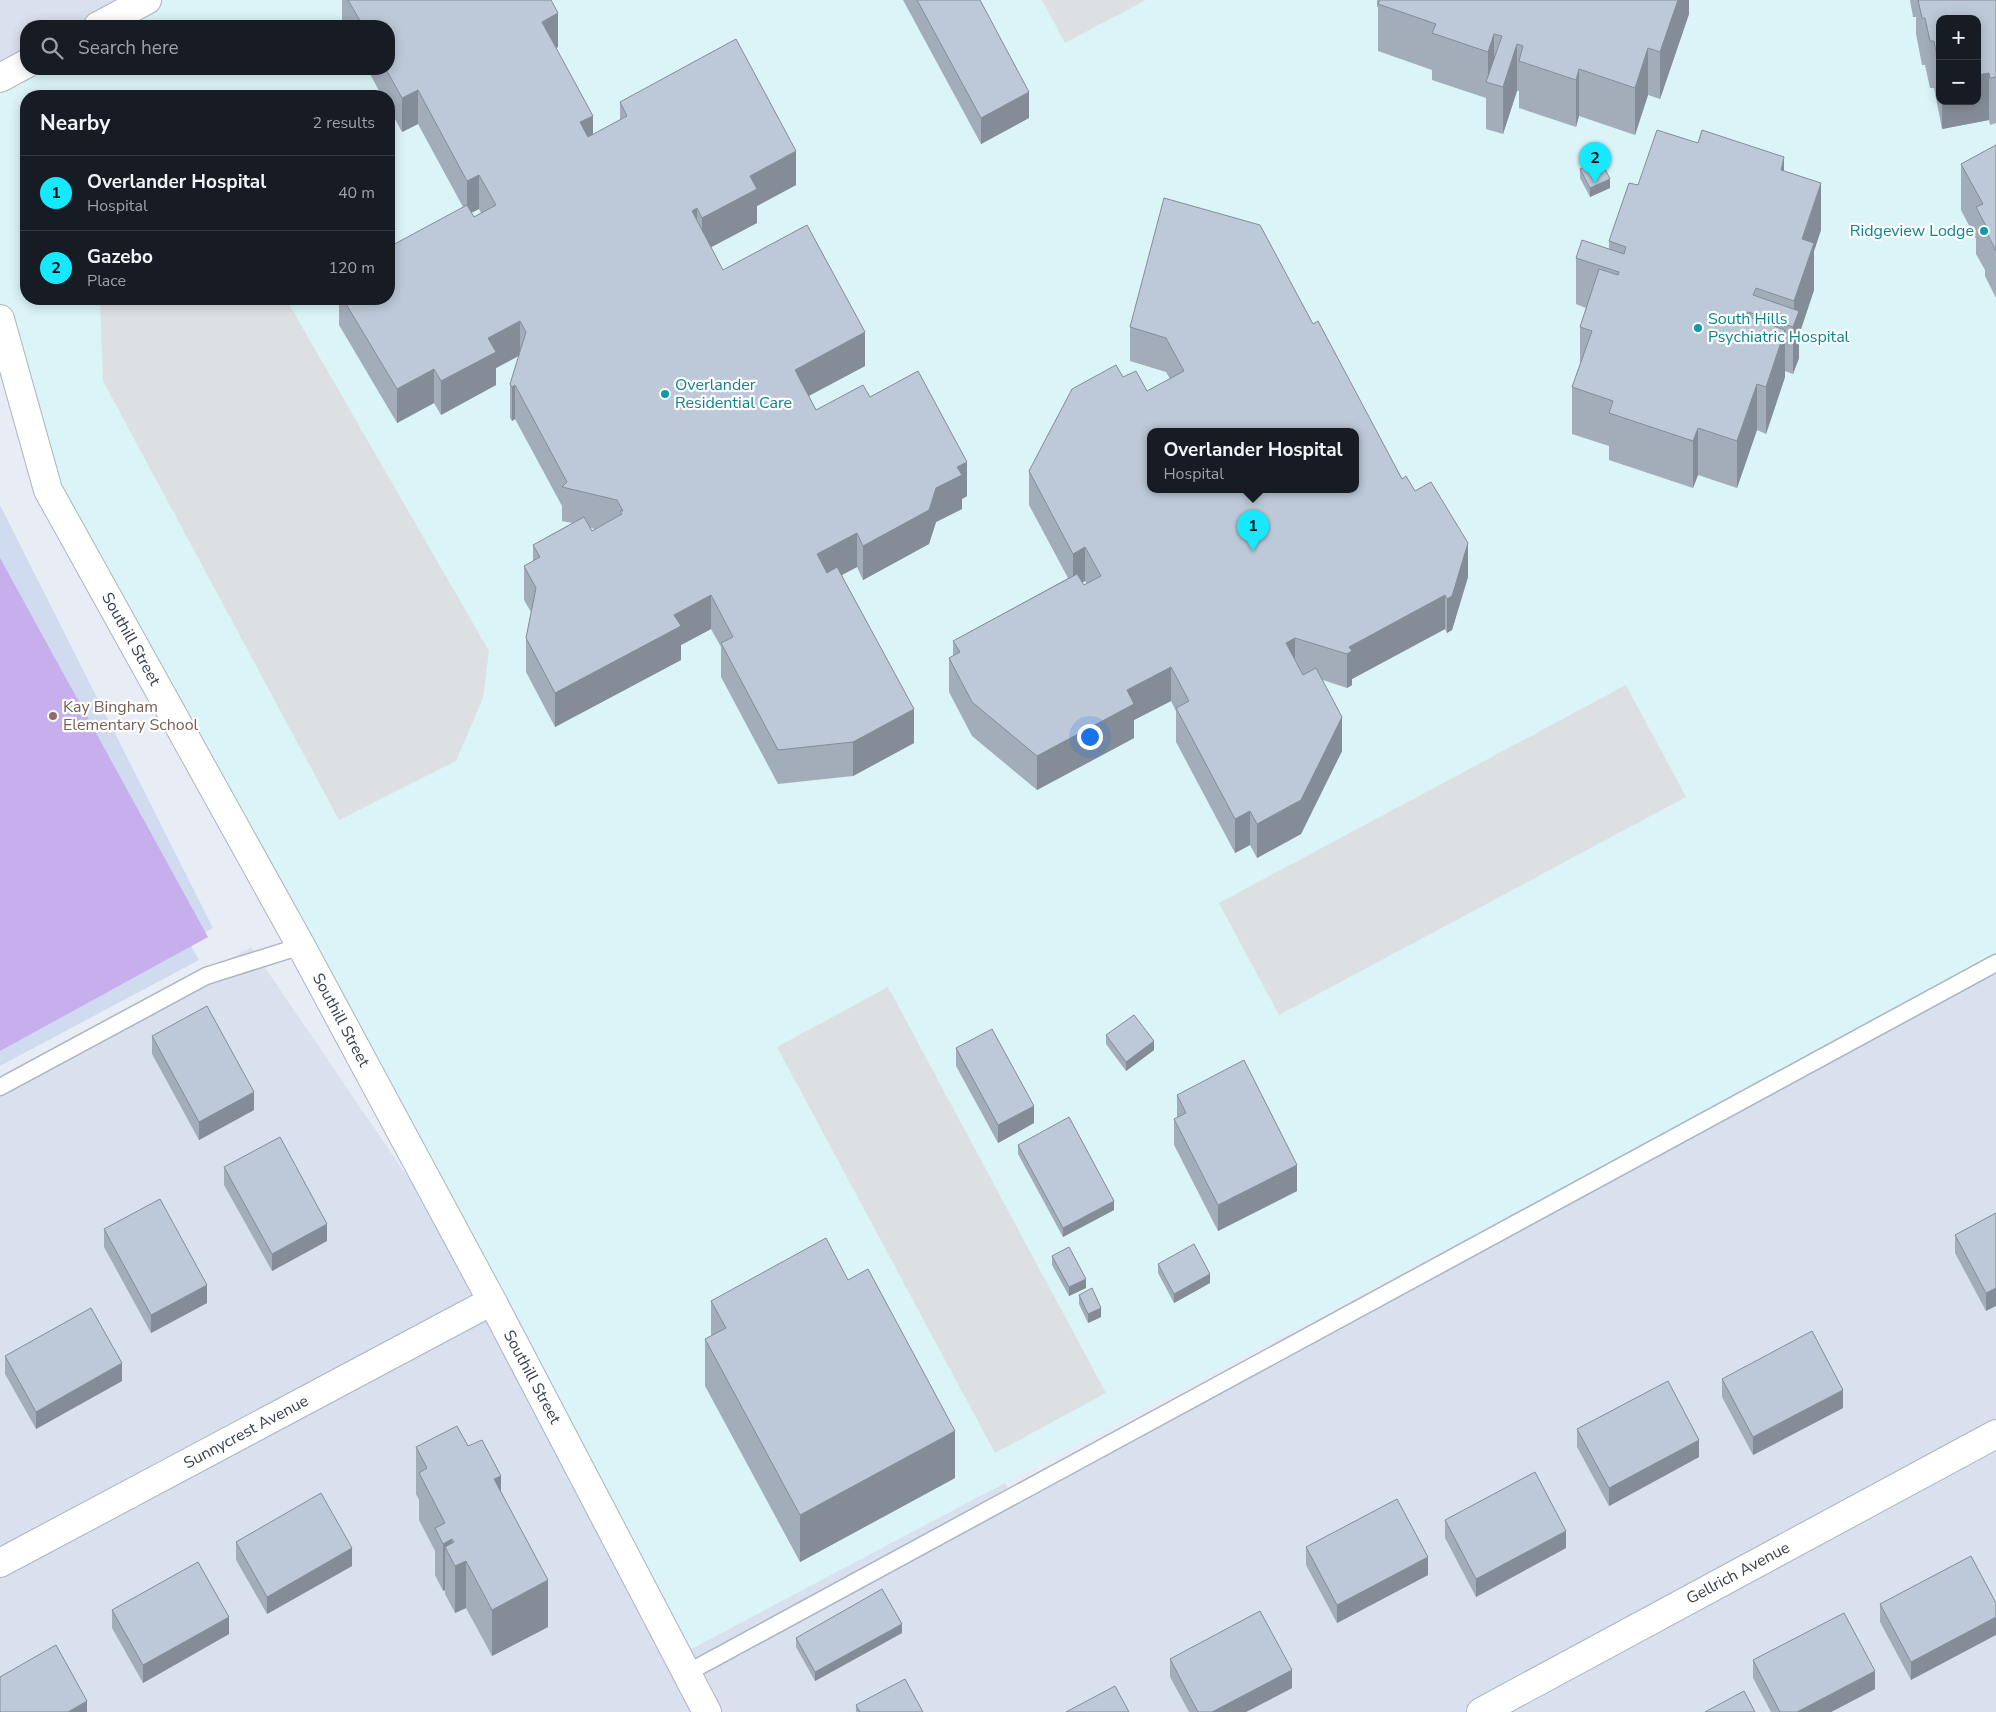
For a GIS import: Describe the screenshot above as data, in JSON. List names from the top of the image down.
{
  "streets": {
    "street": ["Southill Street", "Sunnycrest Avenue", "Gellrich Avenue"]
  },
  "crossings": [
    ["Southill Street", "Sunnycrest Avenue"]
  ],
  "places": [
    "Ridgeview Lodge",
    "South Hills Psychiatric Hospital",
    "Overlander Residential Care",
    "Kay Bingham Elementary School"
  ],
  "page": {
    "map_buttons": ["+", "−"],
    "search": "Search here",
    "heading": ["Nearby", "2 results"],
    "pins": ["2", "1"],
    "list": [
      {
        "mark": "1",
        "name": "Overlander Hospital",
        "note": "Hospital",
        "value": "40 m"
      },
      {
        "mark": "2",
        "name": "Gazebo",
        "note": "Place",
        "value": "120 m"
      }
    ],
    "popup": ["Overlander Hospital", "Hospital"]
  }
}
